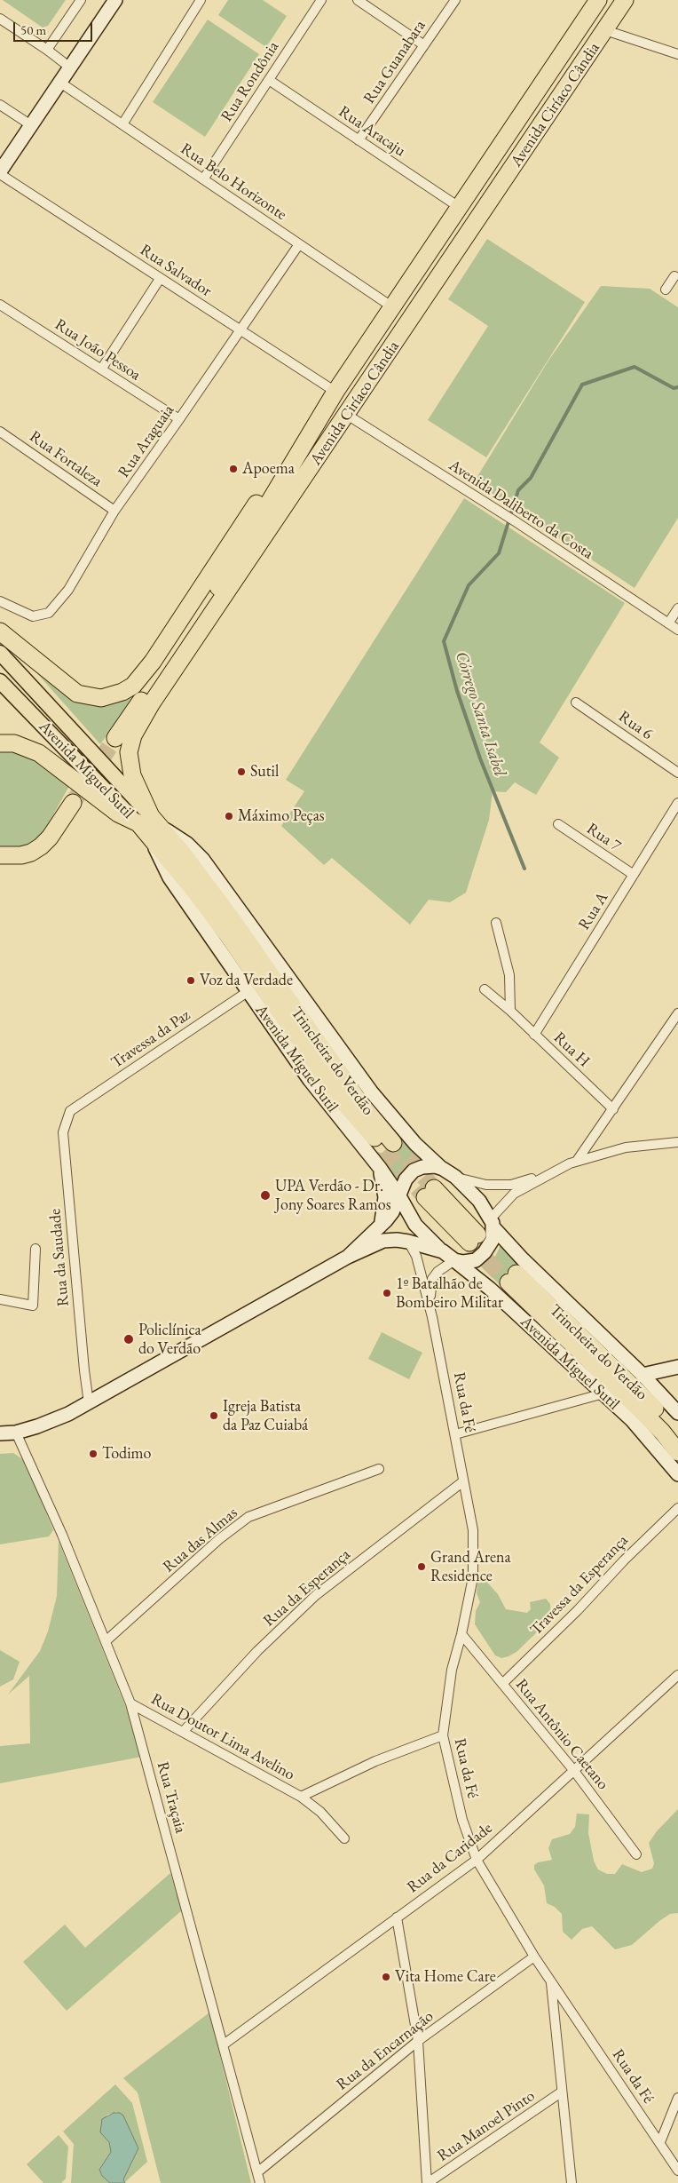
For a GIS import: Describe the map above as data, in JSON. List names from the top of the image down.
{
  "streets": {
    "highway": ["Avenida Ciríaco Cândia", "Trincheira do Verdão"],
    "main road": ["Avenida Miguel Sutil"],
    "street": [
      "Rua Guanabara",
      "Rua Rondônia",
      "Rua Aracaju",
      "Rua Belo Horizonte",
      "Rua Salvador",
      "Rua João Pessoa",
      "Rua Araguaia",
      "Rua Fortaleza",
      "Avenida Daliberto da Costa",
      "Rua 6",
      "Rua 7",
      "Rua A",
      "Travessa da Paz",
      "Rua H",
      "Rua da Saudade",
      "Rua da Fé",
      "Rua das Almas",
      "Travessa da Esperança",
      "Rua da Esperança",
      "Rua Antônio Caetano",
      "Rua Doutor Lima Avelino",
      "Rua Traçaia",
      "Rua da Caridade",
      "Rua da Encarnação",
      "Rua Manoel Pinto"
    ]
  },
  "crossings": [
    ["Rua Guanabara", "Rua Aracaju"],
    ["Rua Rondônia", "Rua Aracaju"],
    ["Rua Rondônia", "Rua Belo Horizonte"],
    ["Avenida Ciríaco Cândia", "Rua Aracaju"],
    ["Avenida Ciríaco Cândia", "Rua Belo Horizonte"],
    ["Avenida Ciríaco Cândia", "Rua Salvador"],
    ["Avenida Ciríaco Cândia", "Avenida Daliberto da Costa"],
    ["Avenida Ciríaco Cândia", "Avenida Miguel Sutil"],
    ["Avenida Ciríaco Cândia", "Trincheira do Verdão"],
    ["Rua Belo Horizonte", "Rua Araguaia"],
    ["Rua Salvador", "Rua Araguaia"],
    ["Rua João Pessoa", "Rua Araguaia"],
    ["Rua Araguaia", "Rua Fortaleza"],
    ["Avenida Miguel Sutil", "Travessa da Paz"],
    ["Avenida Miguel Sutil", "Trincheira do Verdão"],
    ["Avenida Miguel Sutil", "Rua da Fé"],
    ["Rua 7", "Rua A"],
    ["Rua A", "Rua H"],
    ["Travessa da Paz", "Rua da Saudade"],
    ["Rua da Fé", "Rua da Esperança"],
    ["Rua da Fé", "Rua Antônio Caetano"],
    ["Rua da Fé", "Rua Doutor Lima Avelino"],
    ["Rua da Fé", "Rua da Caridade"],
    ["Rua da Fé", "Rua da Encarnação"],
    ["Rua das Almas", "Rua Traçaia"],
    ["Travessa da Esperança", "Rua Antônio Caetano"],
    ["Rua da Esperança", "Rua Doutor Lima Avelino"],
    ["Rua Antônio Caetano", "Rua da Caridade"],
    ["Rua Doutor Lima Avelino", "Rua Traçaia"],
    ["Rua Traçaia", "Rua da Caridade"],
    ["Rua Traçaia", "Rua da Encarnação"]
  ],
  "water": ["Córrego Santa Isabel"],
  "places": [
    "Apoema",
    "Sutil",
    "Máximo Peças",
    "Voz da Verdade",
    "UPA Verdão - Dr. Jony Soares Ramos",
    "1º Batalhão de Bombeiro Militar",
    "Policlínica do Verdão",
    "Igreja Batista da Paz Cuiabá",
    "Todimo",
    "Grand Arena Residence",
    "Vita Home Care"
  ],
  "scale_bar": "50 m"
}
